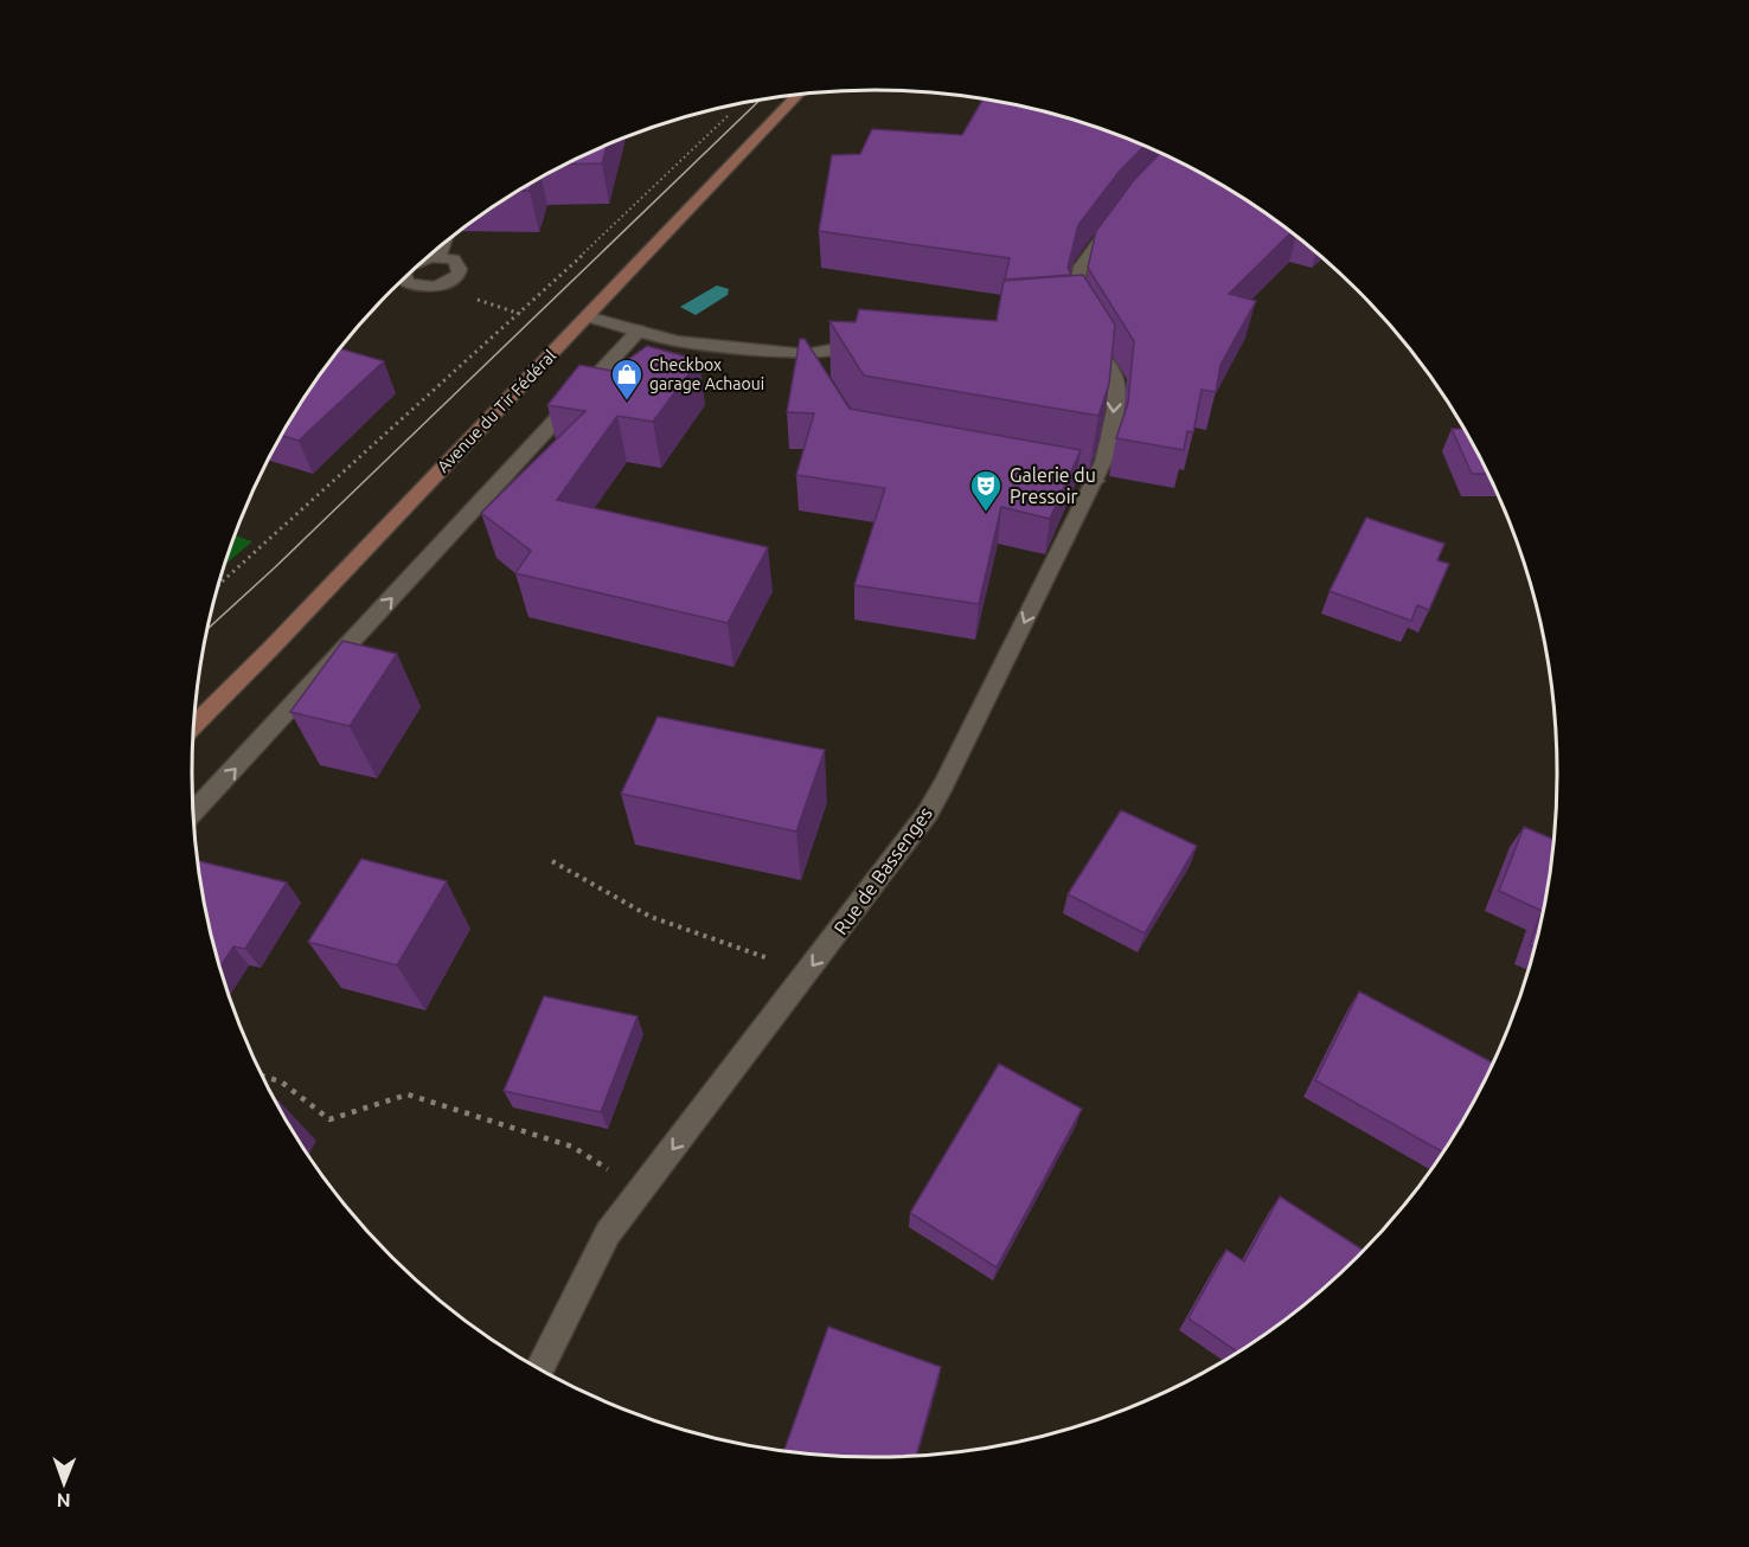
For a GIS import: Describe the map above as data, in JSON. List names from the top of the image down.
{
  "streets": {
    "main road": ["Avenue du Tir Fédéral"],
    "street": ["Rue de Bassenges"]
  },
  "one_way": ["Rue de Bassenges"],
  "places": {
    "shop": ["Checkbox garage Achaoui"],
    "theatre": ["Galerie du Pressoir"]
  },
  "north": "bottom"
}
